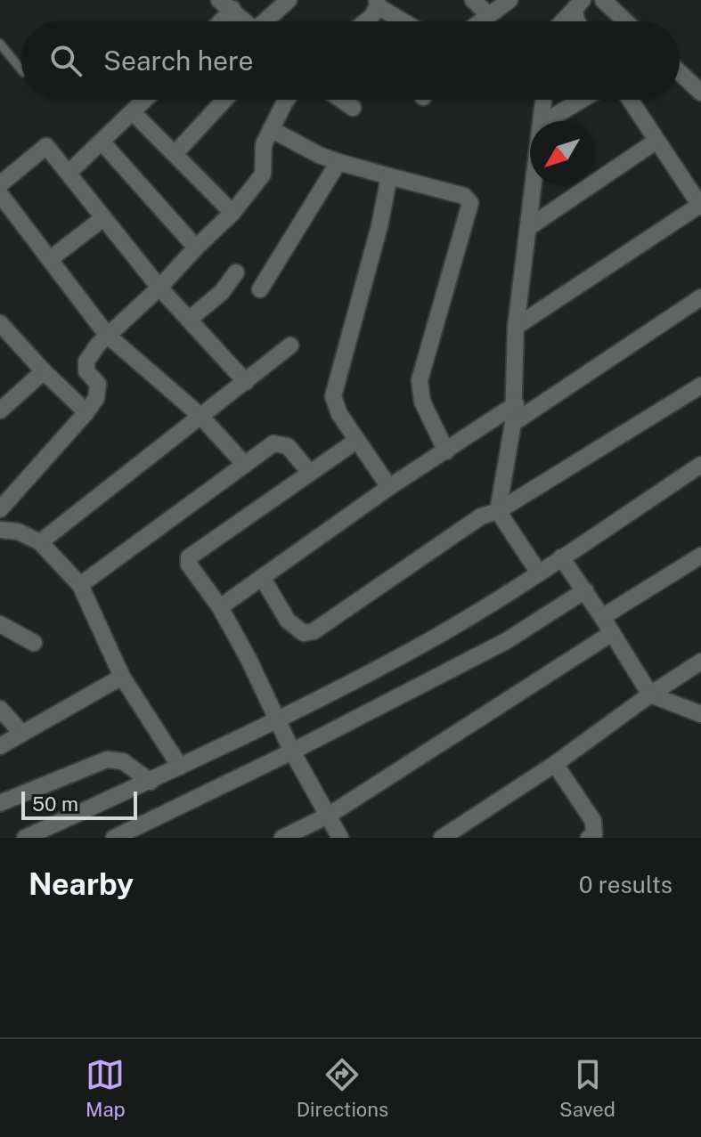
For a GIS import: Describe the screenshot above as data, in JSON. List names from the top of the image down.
{
  "scale_bar": "50 m",
  "north": "bottom left",
  "page": {
    "search": "Search here",
    "scale": "50 m",
    "heading": ["Nearby", "0 results"],
    "nav": ["Map", "Directions", "Saved"]
  }
}
